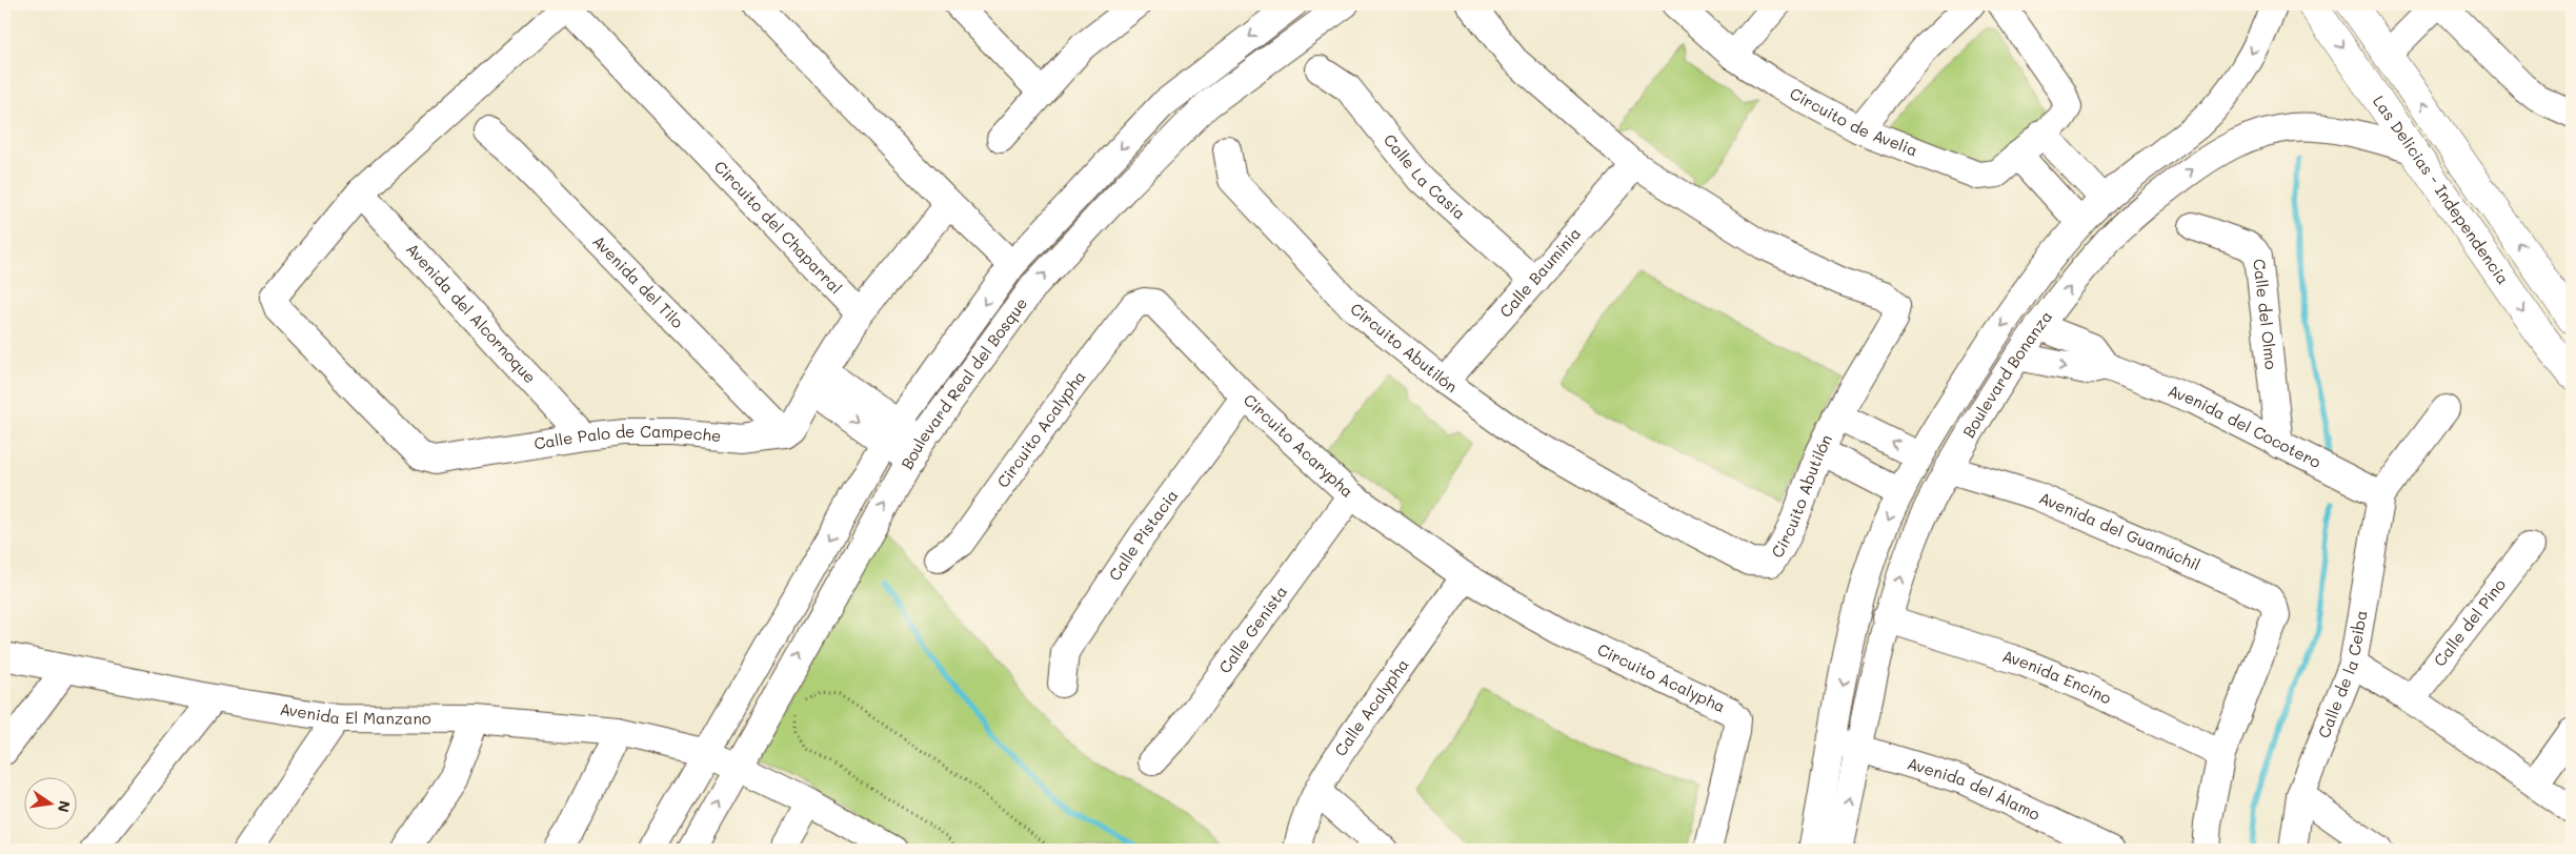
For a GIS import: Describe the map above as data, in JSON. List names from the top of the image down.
{
  "streets": {
    "main road": ["Las Delicias - Independencia"],
    "street": [
      "Circuito de Avelia",
      "Calle La Casia",
      "Circuito del Chaparral",
      "Calle Bauminia",
      "Avenida del Tilo",
      "Avenida del Alcornoque",
      "Calle del Olmo",
      "Circuito Abutilón",
      "Boulevard Bonanza",
      "Boulevard Real del Bosque",
      "Avenida del Cocotero",
      "Circuito Acalypha",
      "Calle Palo de Campeche",
      "Circuito Acarypha",
      "Avenida del Guamúchil",
      "Calle Pistacia",
      "Calle del Pino",
      "Calle Genista",
      "Calle de la Ceiba",
      "Avenida Encino",
      "Calle Acalypha",
      "Avenida El Manzano",
      "Avenida del Álamo"
    ]
  },
  "crossings": [
    ["Calle La Casia", "Calle Bauminia"],
    ["Las Delicias - Independencia", "Boulevard Bonanza"],
    ["Calle Bauminia", "Circuito Abutilón"],
    ["Avenida del Tilo", "Calle Palo de Campeche"],
    ["Avenida del Alcornoque", "Calle Palo de Campeche"],
    ["Calle del Olmo", "Avenida del Cocotero"],
    ["Boulevard Bonanza", "Avenida del Cocotero"],
    ["Boulevard Bonanza", "Avenida del Guamúchil"],
    ["Boulevard Bonanza", "Avenida Encino"],
    ["Boulevard Bonanza", "Avenida del Álamo"],
    ["Boulevard Real del Bosque", "Avenida El Manzano"],
    ["Avenida del Cocotero", "Calle de la Ceiba"],
    ["Circuito Acalypha", "Circuito Acarypha"],
    ["Circuito Acalypha", "Calle Acalypha"],
    ["Circuito Acarypha", "Calle Pistacia"],
    ["Circuito Acarypha", "Calle Genista"],
    ["Circuito Acarypha", "Calle Acalypha"],
    ["Avenida del Guamúchil", "Avenida Encino"]
  ],
  "north": "right"
}
